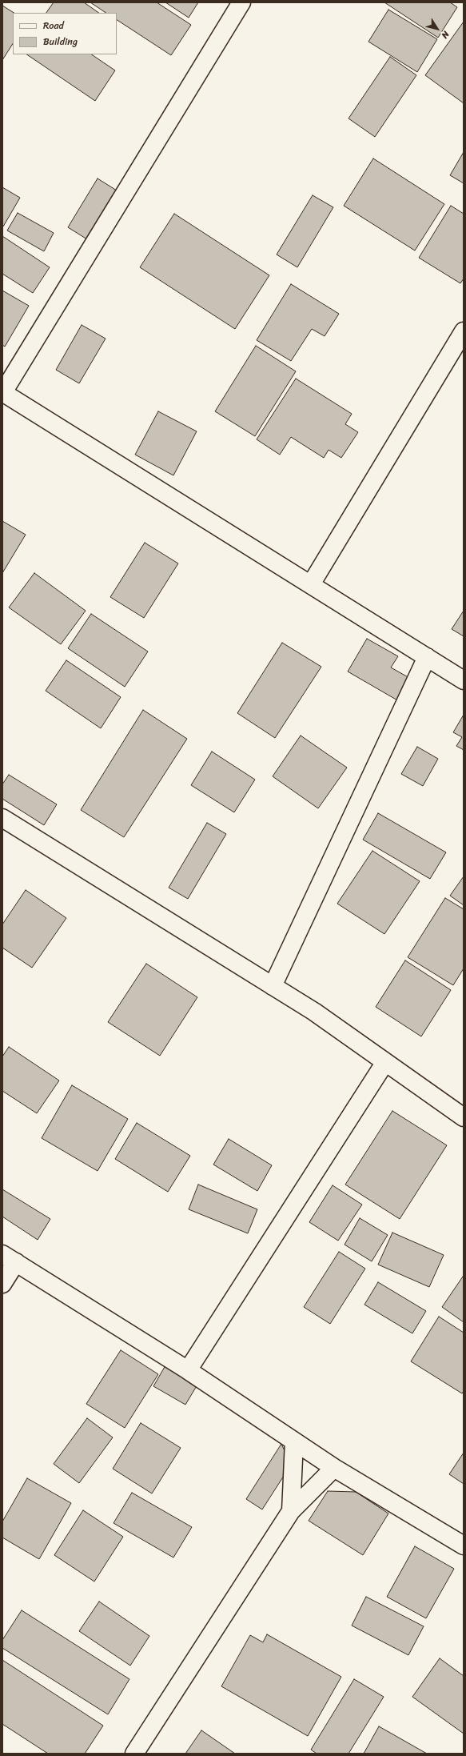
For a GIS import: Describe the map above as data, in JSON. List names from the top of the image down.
{
  "legend": ["Road", "Building"],
  "north": "bottom right"
}
